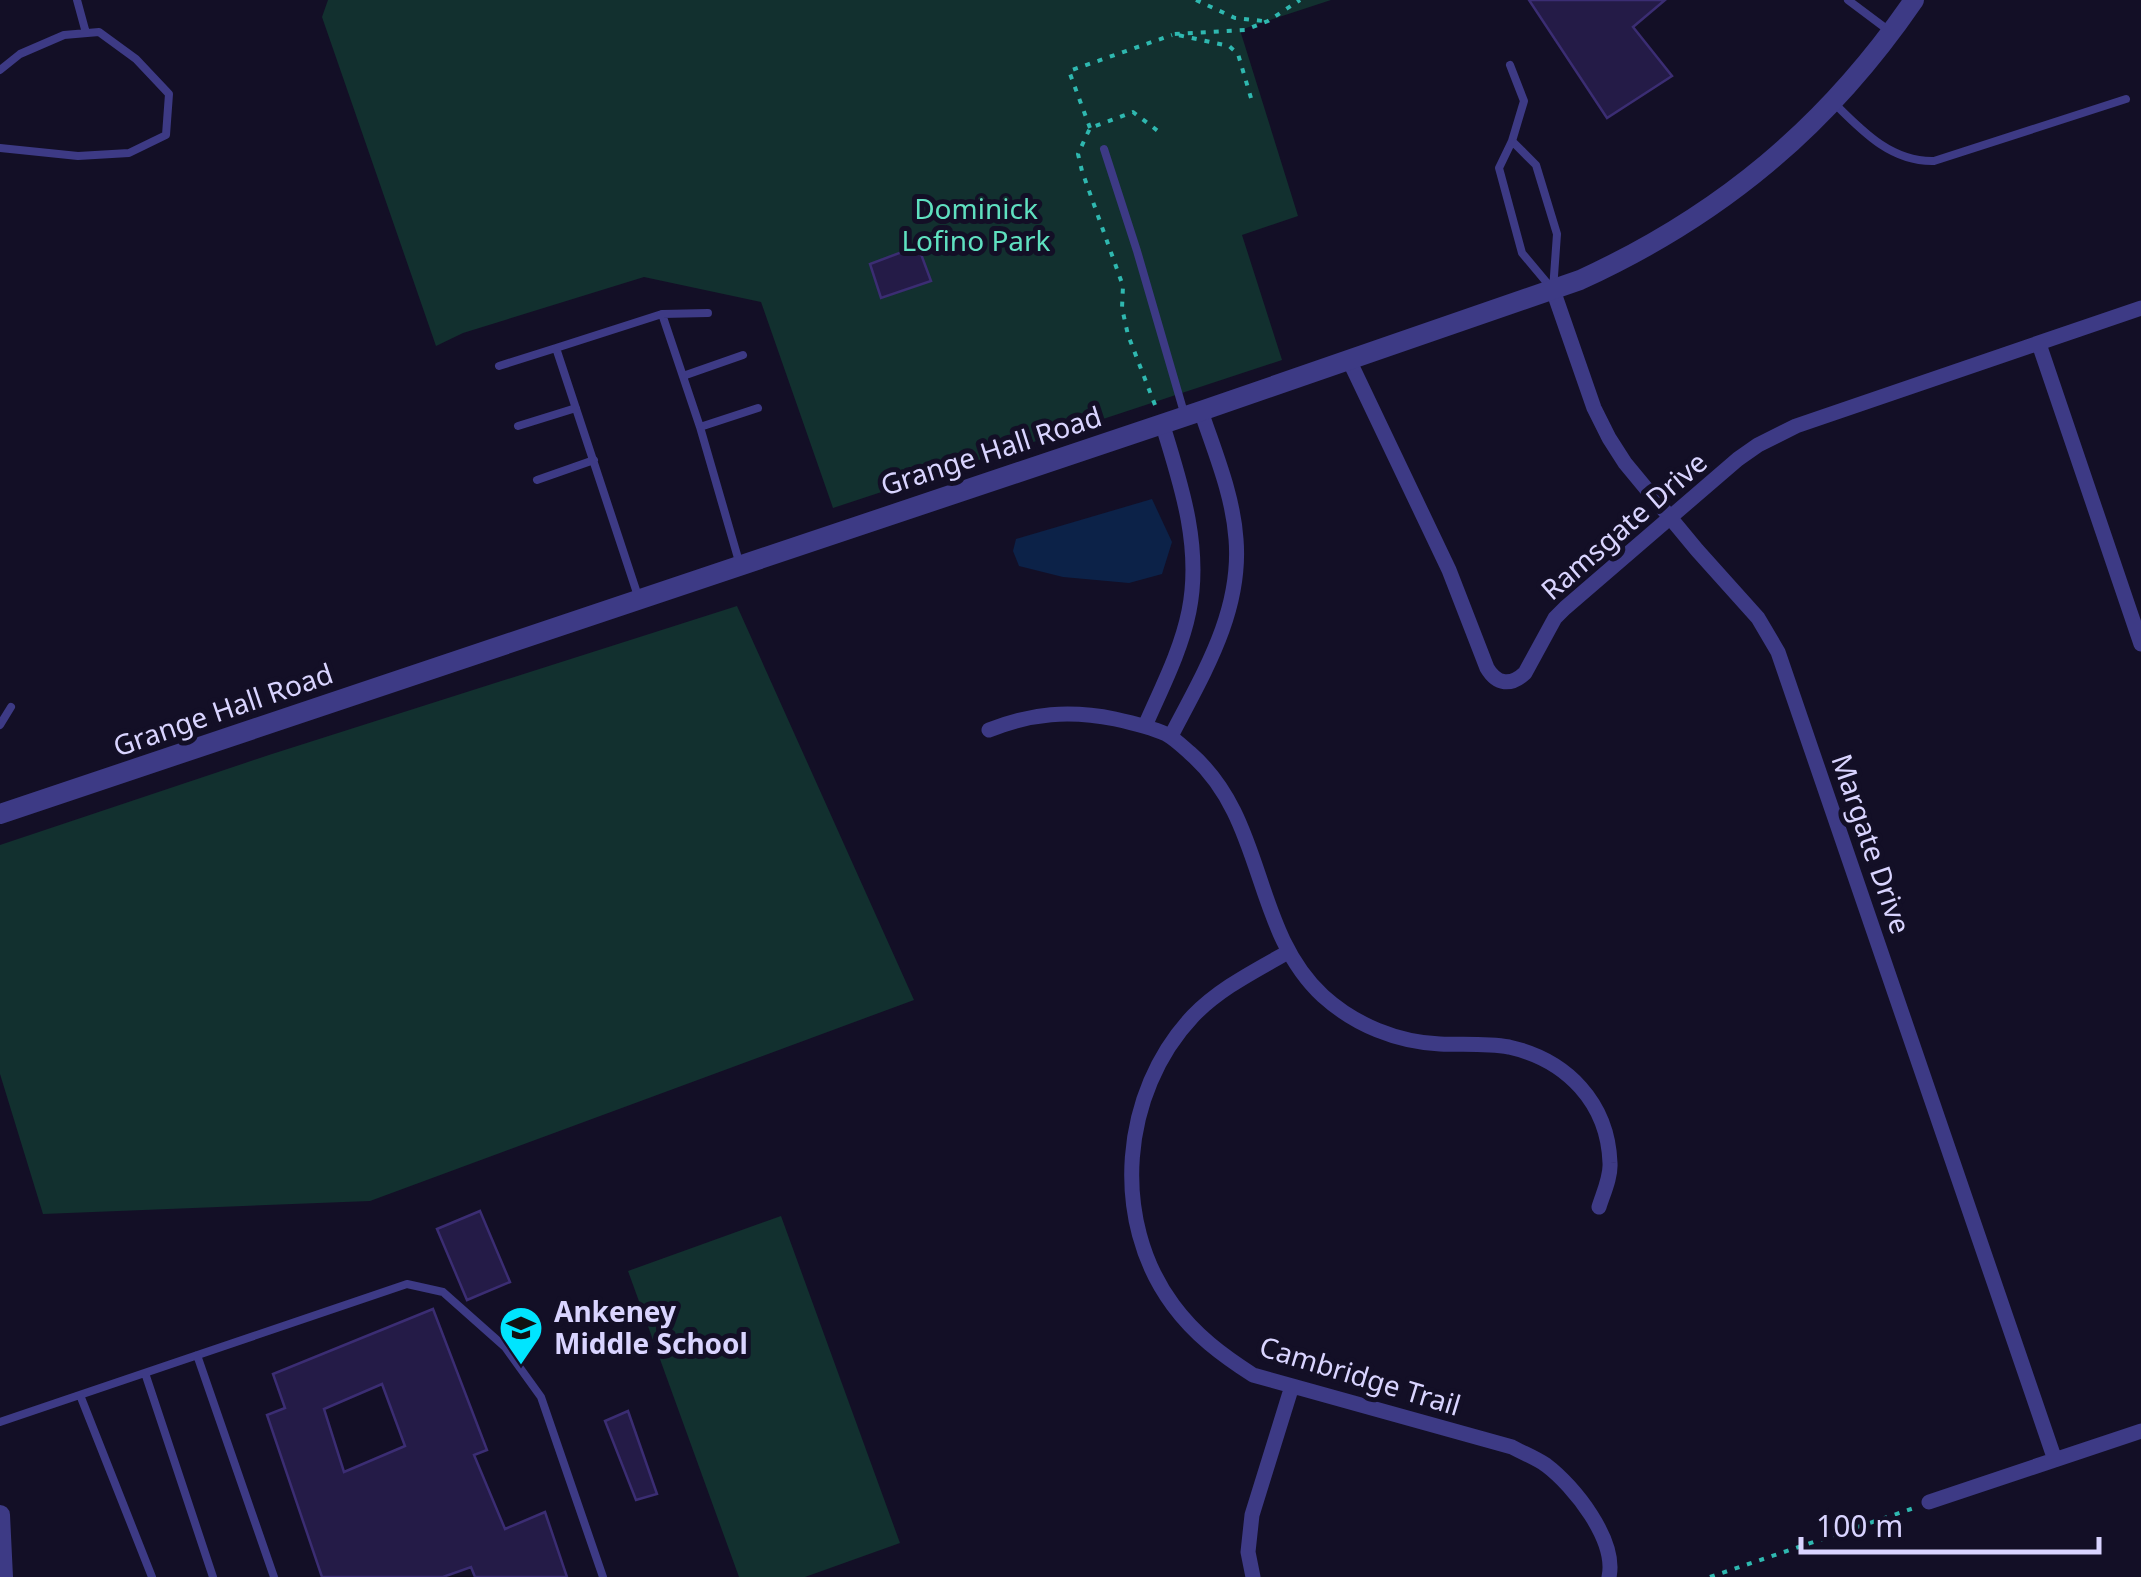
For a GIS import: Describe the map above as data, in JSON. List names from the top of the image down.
{
  "streets": {
    "street": [
      "Grange Hall Road",
      "Ramsgate Drive",
      "Margate Drive",
      "Cambridge Trail"
    ]
  },
  "crossings": [
    ["Grange Hall Road", "Ramsgate Drive"],
    ["Grange Hall Road", "Margate Drive"],
    ["Ramsgate Drive", "Margate Drive"]
  ],
  "parks": ["Dominick Lofino Park"],
  "places": {
    "school or university": ["Ankeney Middle School"]
  },
  "scale_bar": "100 m"
}
